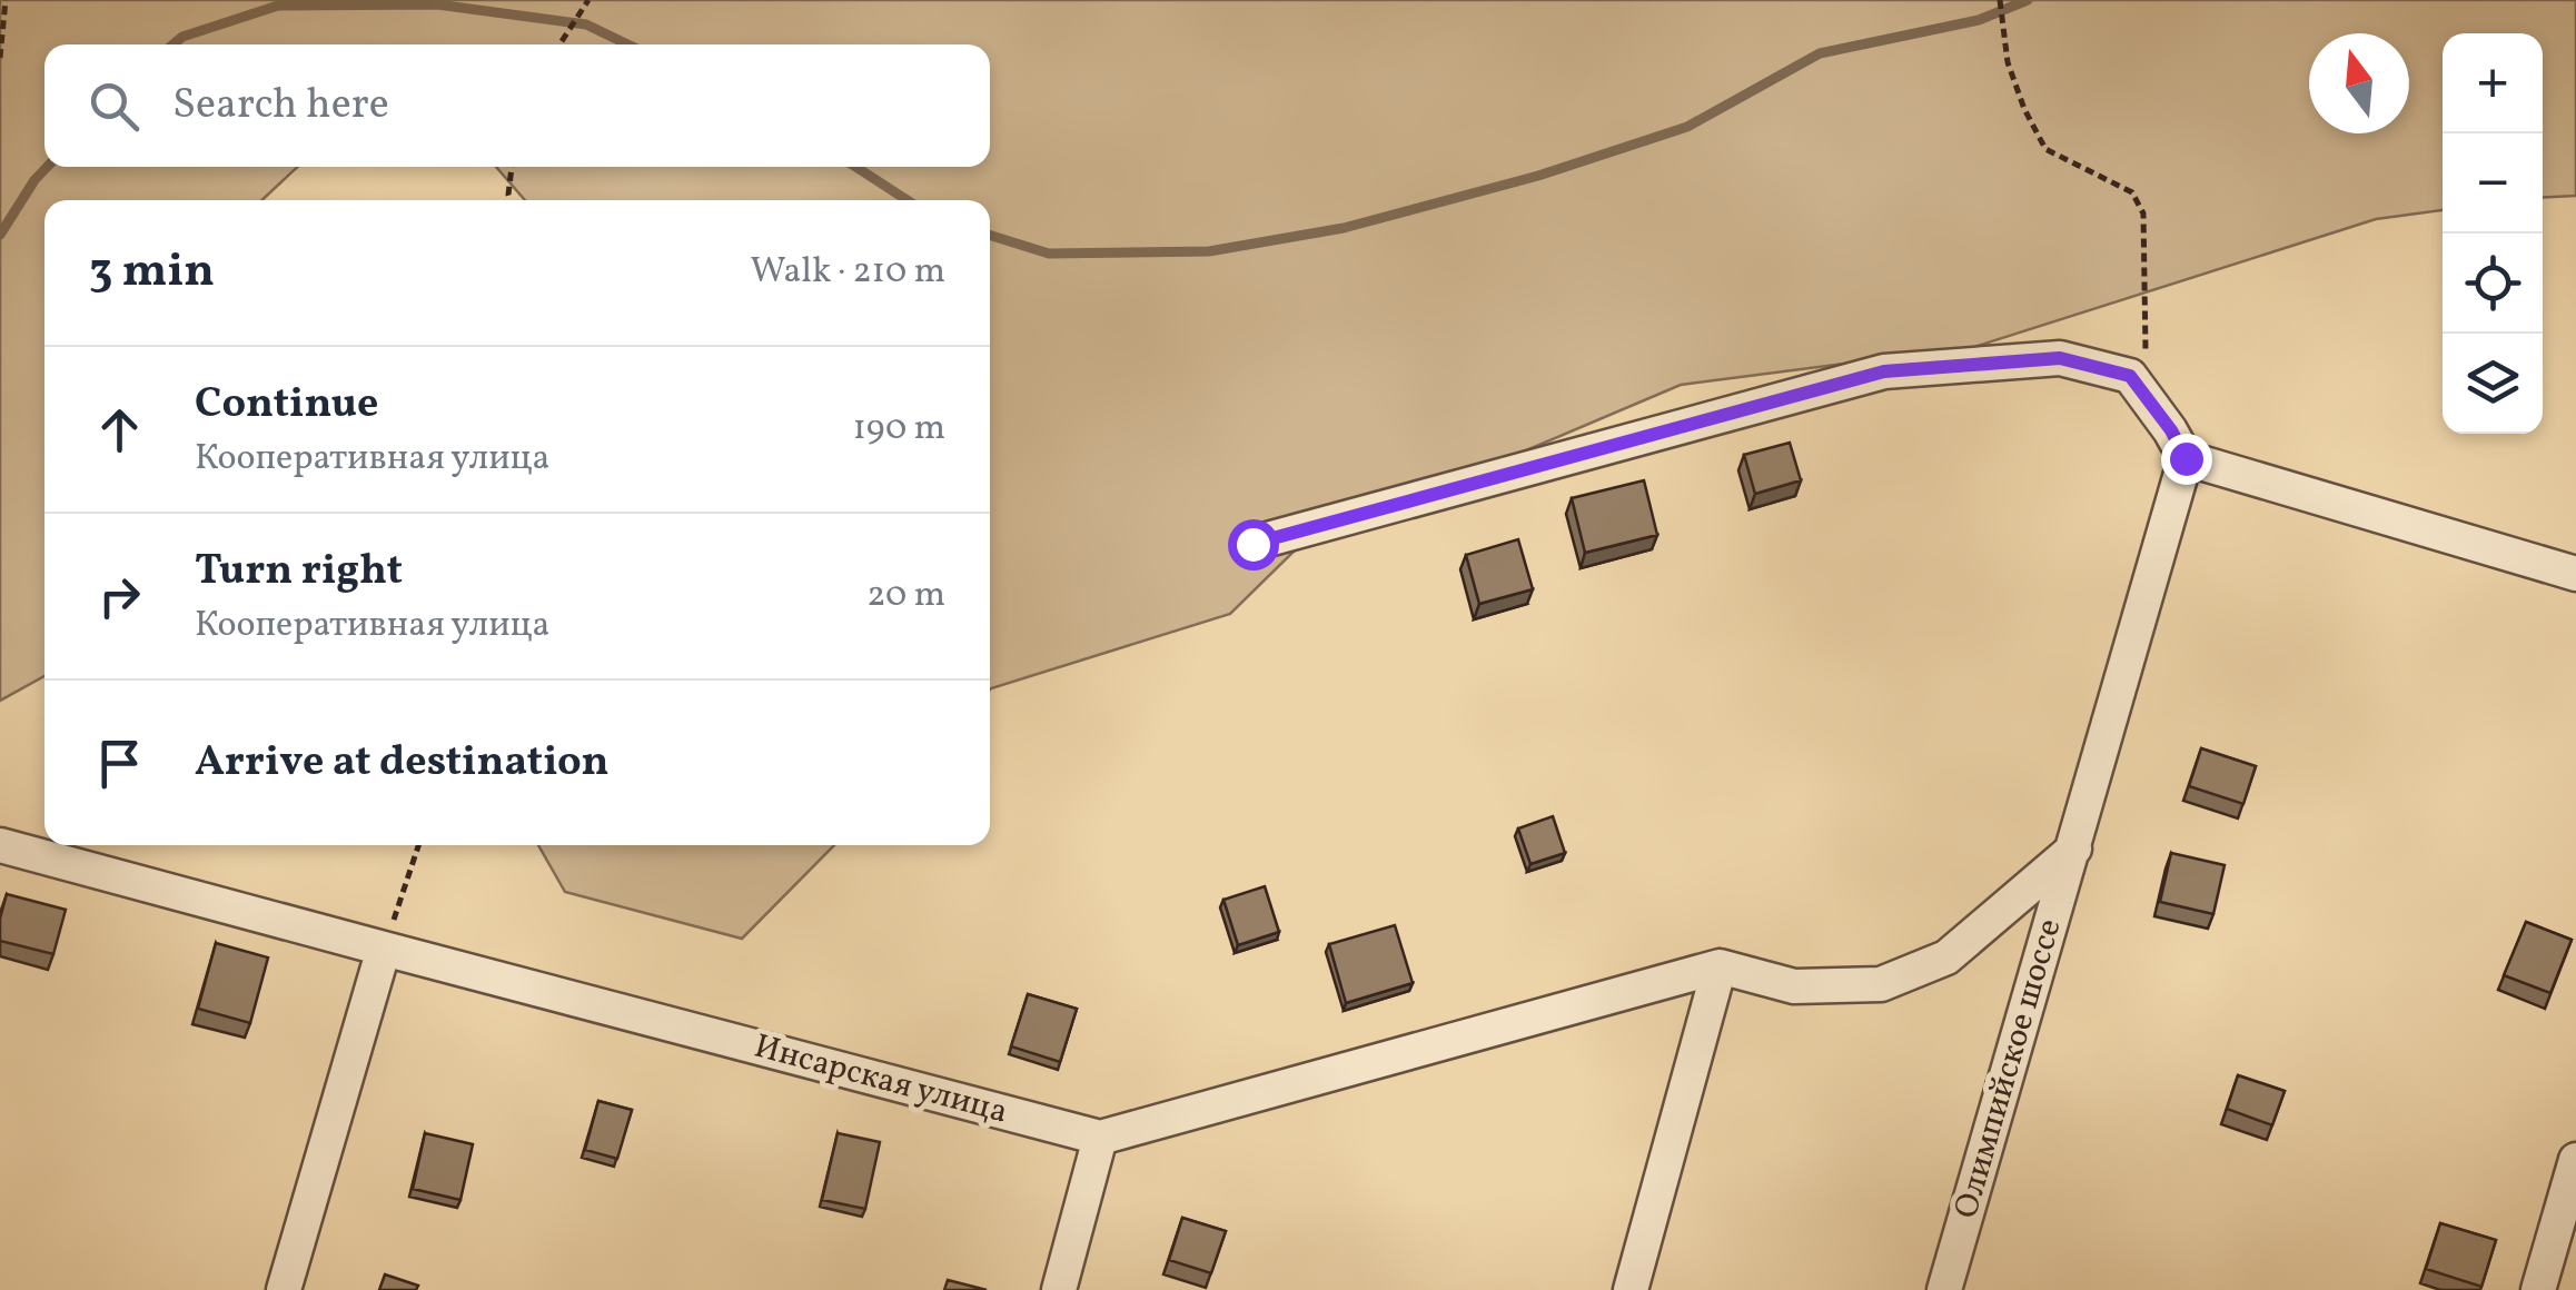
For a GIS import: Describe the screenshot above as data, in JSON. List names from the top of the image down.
{
  "streets": {
    "street": ["Олимпийское шоссе", "Инсарская улица"]
  },
  "north": "top",
  "page": {
    "map_buttons": ["+", "−"],
    "search": "Search here",
    "heading": ["3 min", "Walk · 210 m"],
    "list": [
      ["Continue", "Кооперативная улица", "190 m"],
      ["Turn right", "Кооперативная улица", "20 m"],
      "Arrive at destination"
    ]
  }
}
